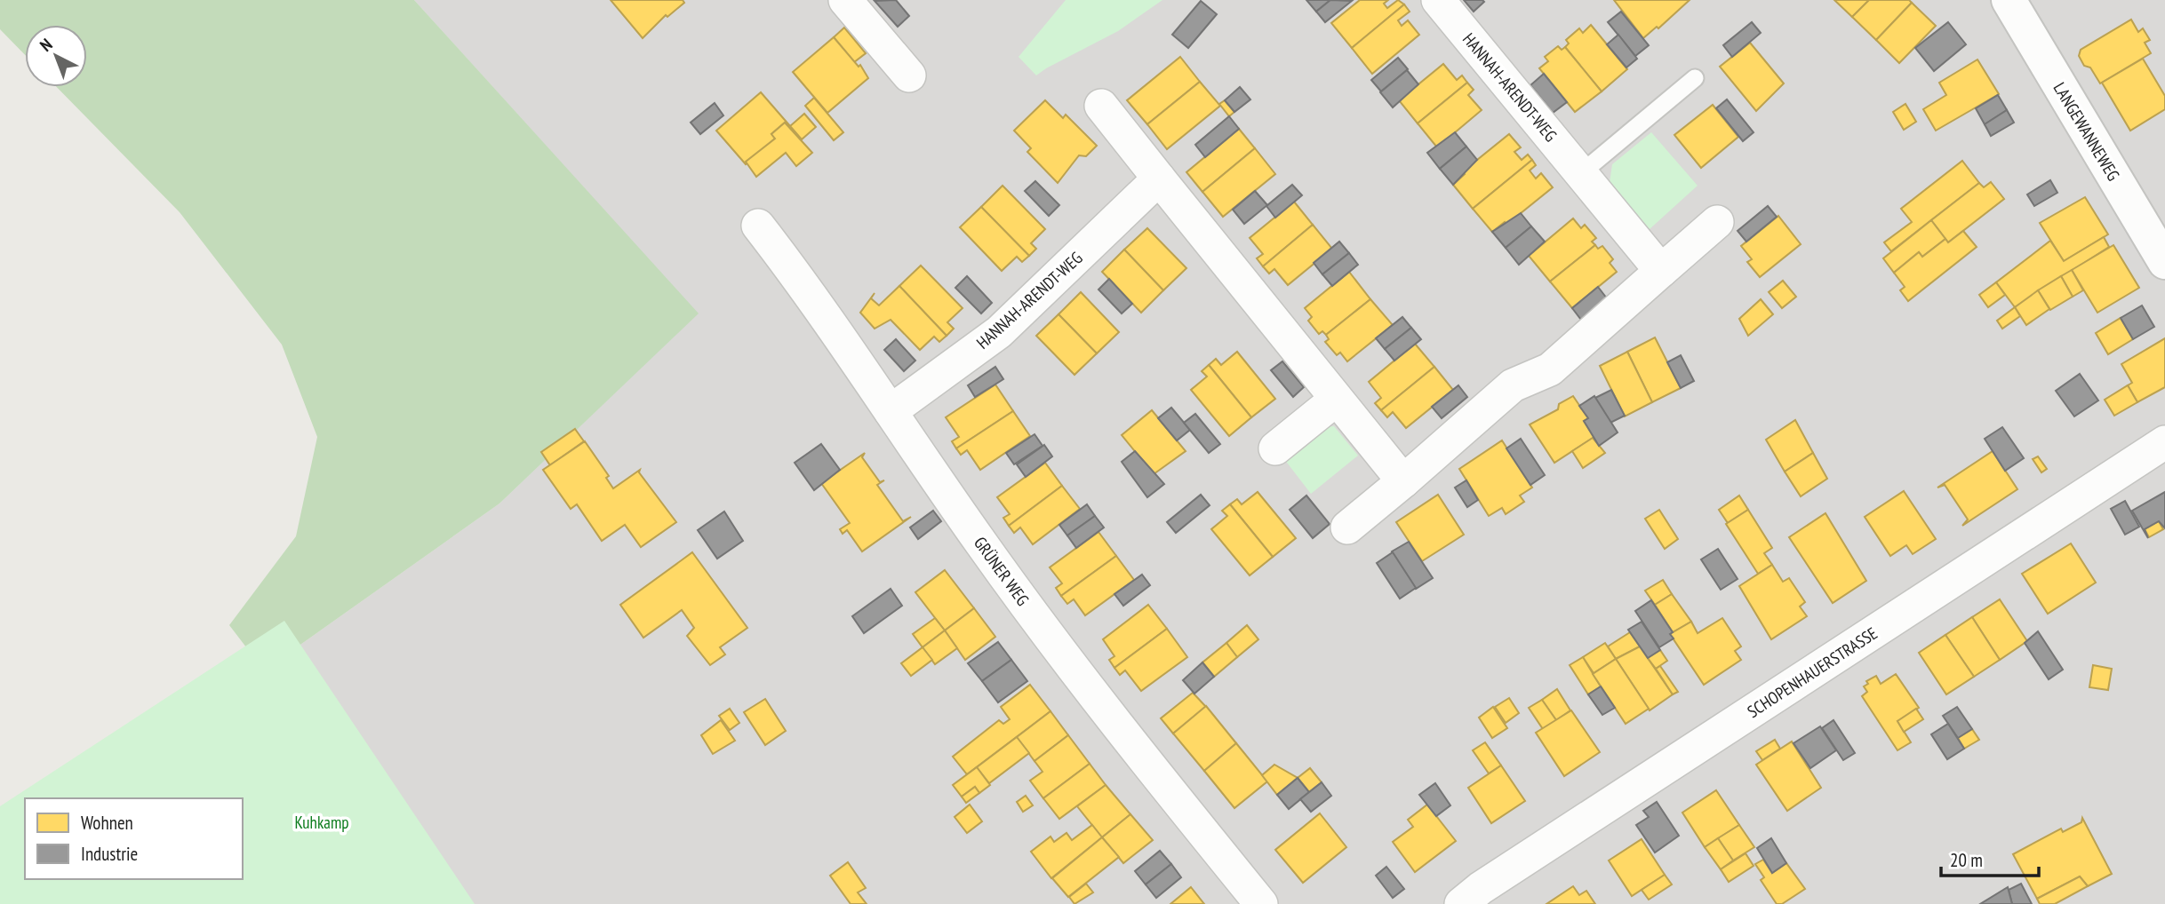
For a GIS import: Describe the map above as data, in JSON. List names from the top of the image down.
{
  "streets": {
    "street": [
      "HANNAH-ARENDT-WEG",
      "LANGEWANNEWEG",
      "GRÜNER WEG",
      "SCHOPENHAUERSTRASSE"
    ]
  },
  "crossings": [
    ["HANNAH-ARENDT-WEG", "GRÜNER WEG"]
  ],
  "parks": ["Kuhkamp"],
  "legend": ["Wohnen", "Industrie"],
  "scale_bar": "20 m",
  "north": "top left"
}
